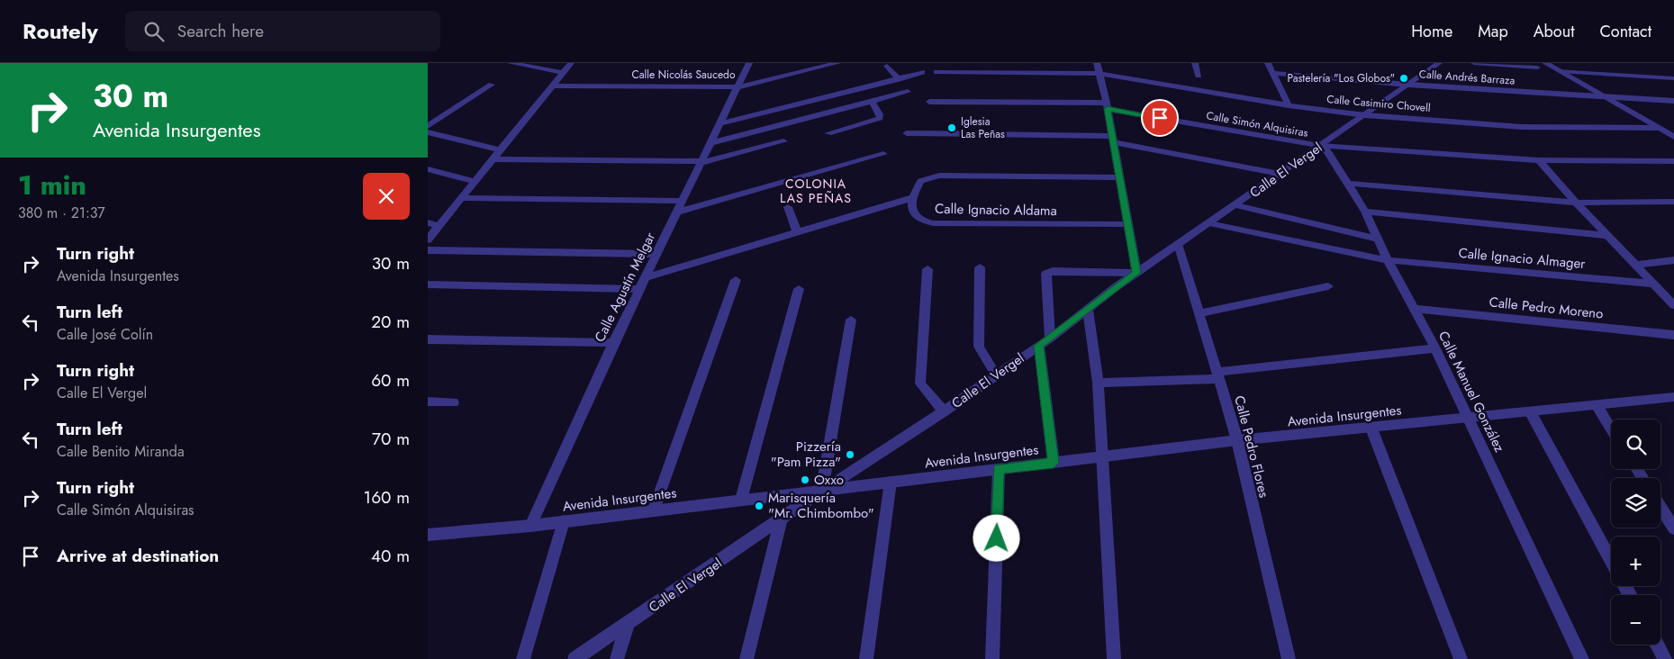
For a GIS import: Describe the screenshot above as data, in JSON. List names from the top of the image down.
{
  "streets": {
    "street": [
      "Calle Nicolás Saucedo",
      "Calle Andrés Barraza",
      "Calle Casimiro Chovell",
      "Calle Simón Alquisiras",
      "Calle El Vergel",
      "Calle Ignacio Aldama",
      "Calle Ignacio Almager",
      "Calle Agustín Melgar",
      "Calle Pedro Moreno",
      "Calle Manuel González",
      "Avenida Insurgentes",
      "Calle Pedro Flores"
    ]
  },
  "crossings": [
    ["Calle Nicolás Saucedo", "Calle Agustín Melgar"],
    ["Calle Andrés Barraza", "Calle El Vergel"],
    ["Calle Casimiro Chovell", "Calle El Vergel"],
    ["Calle Simón Alquisiras", "Calle El Vergel"],
    ["Calle Simón Alquisiras", "Calle Manuel González"],
    ["Calle El Vergel", "Calle Ignacio Almager"],
    ["Calle El Vergel", "Calle Manuel González"],
    ["Calle El Vergel", "Avenida Insurgentes"],
    ["Calle El Vergel", "Calle Pedro Flores"],
    ["Calle Ignacio Almager", "Calle Manuel González"],
    ["Calle Agustín Melgar", "Avenida Insurgentes"],
    ["Calle Pedro Moreno", "Calle Manuel González"],
    ["Calle Manuel González", "Avenida Insurgentes"],
    ["Avenida Insurgentes", "Calle Pedro Flores"]
  ],
  "districts": ["COLONIA LAS PEÑAS"],
  "places": [
    "Pastelería \"Los Globos\"",
    "Iglesia Las Peñas",
    "Pizzería \"Pam Pizza\"",
    "Oxxo",
    "Marisquería \"Mr. Chimbombo\""
  ],
  "page": {
    "header": "Routely",
    "search": "Search here",
    "nav": [
      "Home",
      "Map",
      "About",
      "Contact"
    ],
    "turn": ["30 m", "Avenida Insurgentes"],
    "heading": ["1 min", "380 m · 21:37"],
    "list": [
      {
        "name": "Turn right",
        "note": "Avenida Insurgentes",
        "value": "30 m"
      },
      {
        "name": "Turn left",
        "note": "Calle José Colín",
        "value": "20 m"
      },
      {
        "name": "Turn right",
        "note": "Calle El Vergel",
        "value": "60 m"
      },
      {
        "name": "Turn left",
        "note": "Calle Benito Miranda",
        "value": "70 m"
      },
      {
        "name": "Turn right",
        "note": "Calle Simón Alquisiras",
        "value": "160 m"
      },
      {
        "name": "Arrive at destination",
        "value": "40 m"
      }
    ],
    "map_buttons": ["+", "−"]
  }
}
